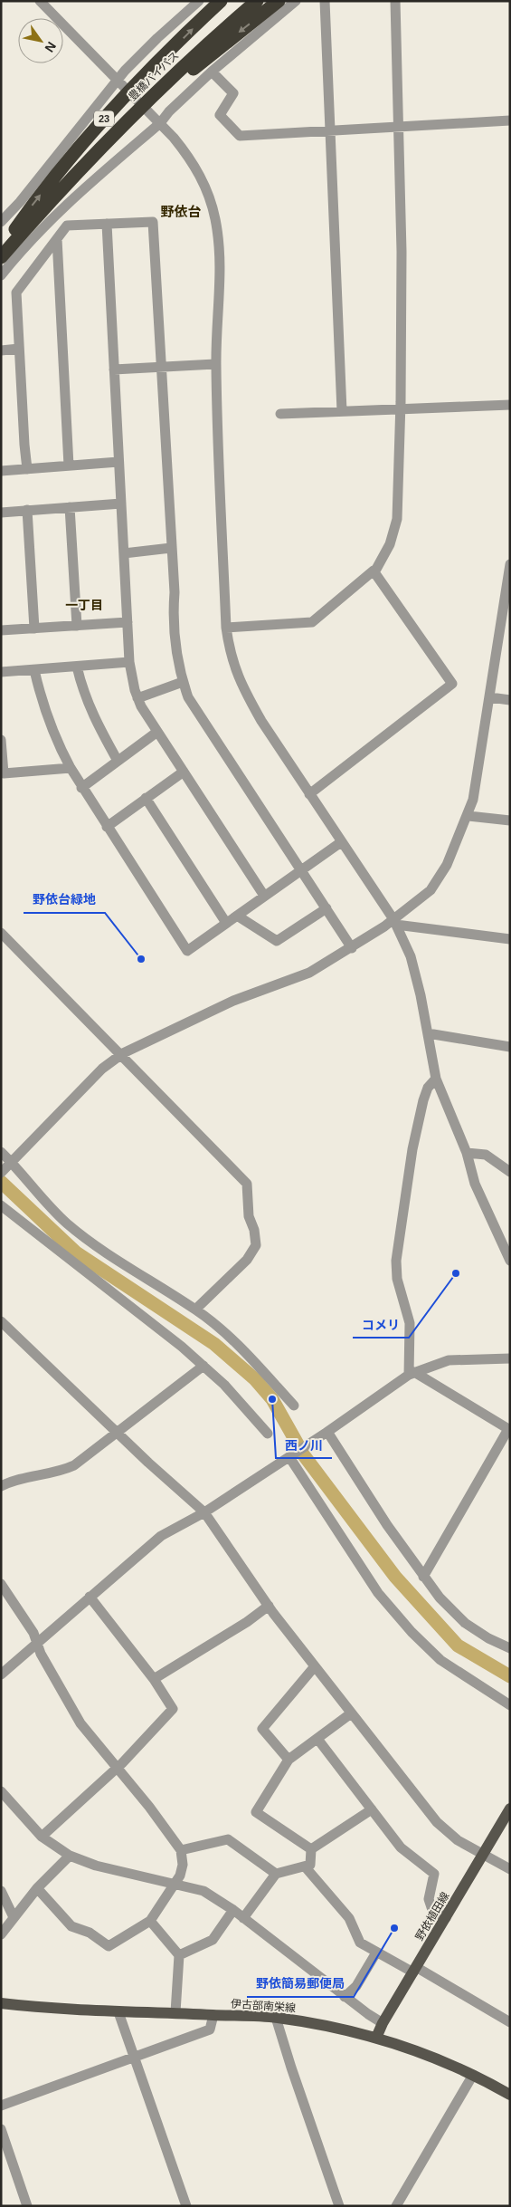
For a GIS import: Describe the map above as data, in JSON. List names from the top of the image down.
{
  "streets": {
    "highway": ["豊橋バイパス", "23"],
    "main road": ["野依植田線", "伊古部南栄線"]
  },
  "crossings": [
    ["豊橋バイパス", "23"],
    ["野依植田線", "伊古部南栄線"]
  ],
  "districts": ["野依台", "一丁目"],
  "places": [
    "野依台緑地",
    "コメリ",
    "西ノ川",
    "野依簡易郵便局"
  ],
  "north": "bottom right"
}
